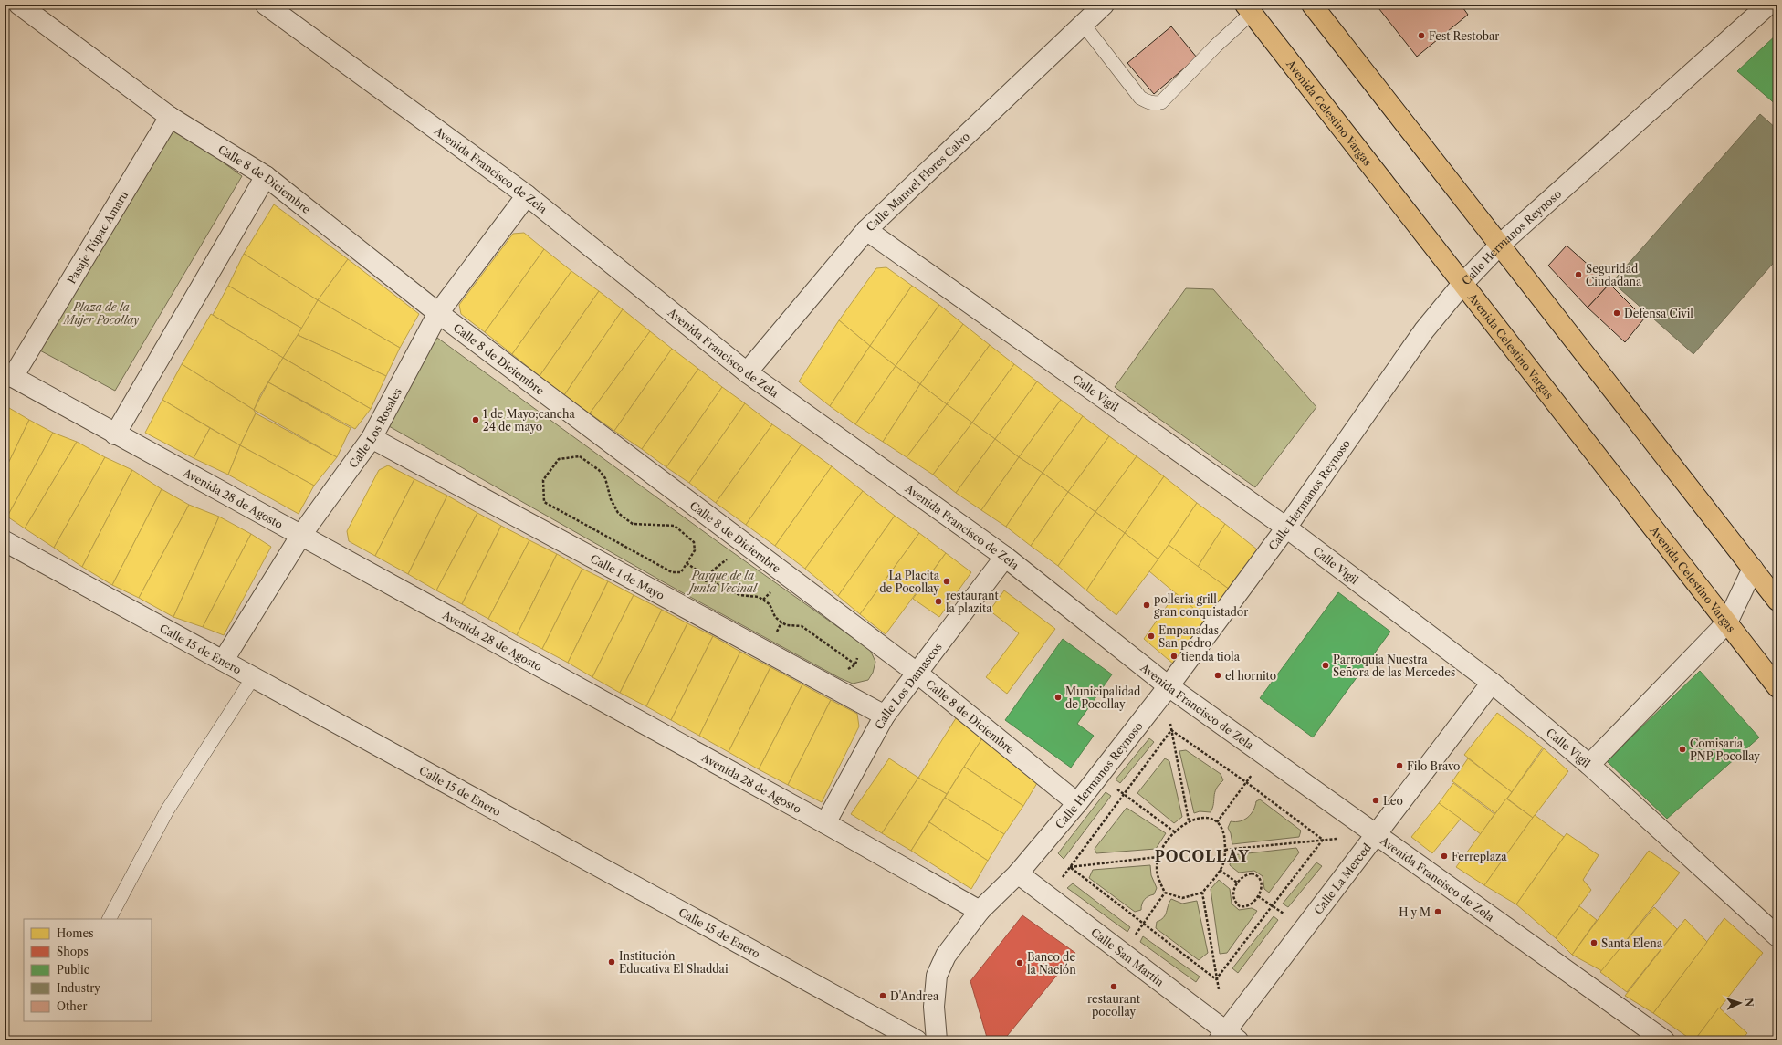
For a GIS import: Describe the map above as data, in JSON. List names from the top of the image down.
{
  "streets": {
    "highway": ["Avenida Celestino Vargas"],
    "street": [
      "Avenida Francisco de Zela",
      "Calle 8 de Diciembre",
      "Calle Manuel Flores Calvo",
      "Pasaje Túpac Amaru",
      "Calle Hermanos Reynoso",
      "Calle Vigil",
      "Calle Los Rosales",
      "Avenida 28 de Agosto",
      "Calle 1 de Mayo",
      "Calle 15 de Enero",
      "Calle Los Damascos",
      "Calle La Merced",
      "Calle San Martín"
    ]
  },
  "crossings": [
    ["Avenida Celestino Vargas", "Calle Hermanos Reynoso"],
    ["Avenida Francisco de Zela", "Calle Manuel Flores Calvo"],
    ["Avenida Francisco de Zela", "Calle Hermanos Reynoso"],
    ["Avenida Francisco de Zela", "Calle Los Rosales"],
    ["Avenida Francisco de Zela", "Calle Los Damascos"],
    ["Avenida Francisco de Zela", "Calle La Merced"],
    ["Calle 8 de Diciembre", "Pasaje Túpac Amaru"],
    ["Calle 8 de Diciembre", "Calle Hermanos Reynoso"],
    ["Calle 8 de Diciembre", "Calle Los Rosales"],
    ["Calle 8 de Diciembre", "Calle Los Damascos"],
    ["Calle Manuel Flores Calvo", "Calle Vigil"],
    ["Pasaje Túpac Amaru", "Avenida 28 de Agosto"],
    ["Calle Hermanos Reynoso", "Calle Vigil"],
    ["Calle Hermanos Reynoso", "Avenida 28 de Agosto"],
    ["Calle Hermanos Reynoso", "Calle San Martín"],
    ["Calle Vigil", "Calle La Merced"],
    ["Calle Los Rosales", "Avenida 28 de Agosto"],
    ["Calle Los Rosales", "Calle 1 de Mayo"],
    ["Calle Los Rosales", "Calle 15 de Enero"],
    ["Avenida 28 de Agosto", "Calle Los Damascos"],
    ["Calle 1 de Mayo", "Calle Los Damascos"],
    ["Calle La Merced", "Calle San Martín"]
  ],
  "districts": ["POCOLLAY"],
  "parks": ["Plaza de la Mujer Pocollay", "Parque de la Junta Vecinal"],
  "places": [
    "Fest Restobar",
    "Seguridad Ciudadana",
    "Defensa Civil",
    "1 de Mayo;cancha 24 de mayo",
    "La Placita de Pocollay",
    "restaurant la plazita",
    "polleria grill gran conquistador",
    "Empanadas San pedro",
    "tienda tiola",
    "Parroquia Nuestra Señora de las Mercedes",
    "el hornito",
    "Municipalidad de Pocollay",
    "Comisaría PNP Pocollay",
    "Filo Bravo",
    "Leo",
    "Ferreplaza",
    "H y M",
    "Santa Elena",
    "Institución Educativa El Shaddai",
    "Banco de la Nación",
    "restaurant pocollay",
    "D'Andrea"
  ],
  "legend": [
    "Homes",
    "Shops",
    "Public",
    "Industry",
    "Other"
  ],
  "north": "right"
}
